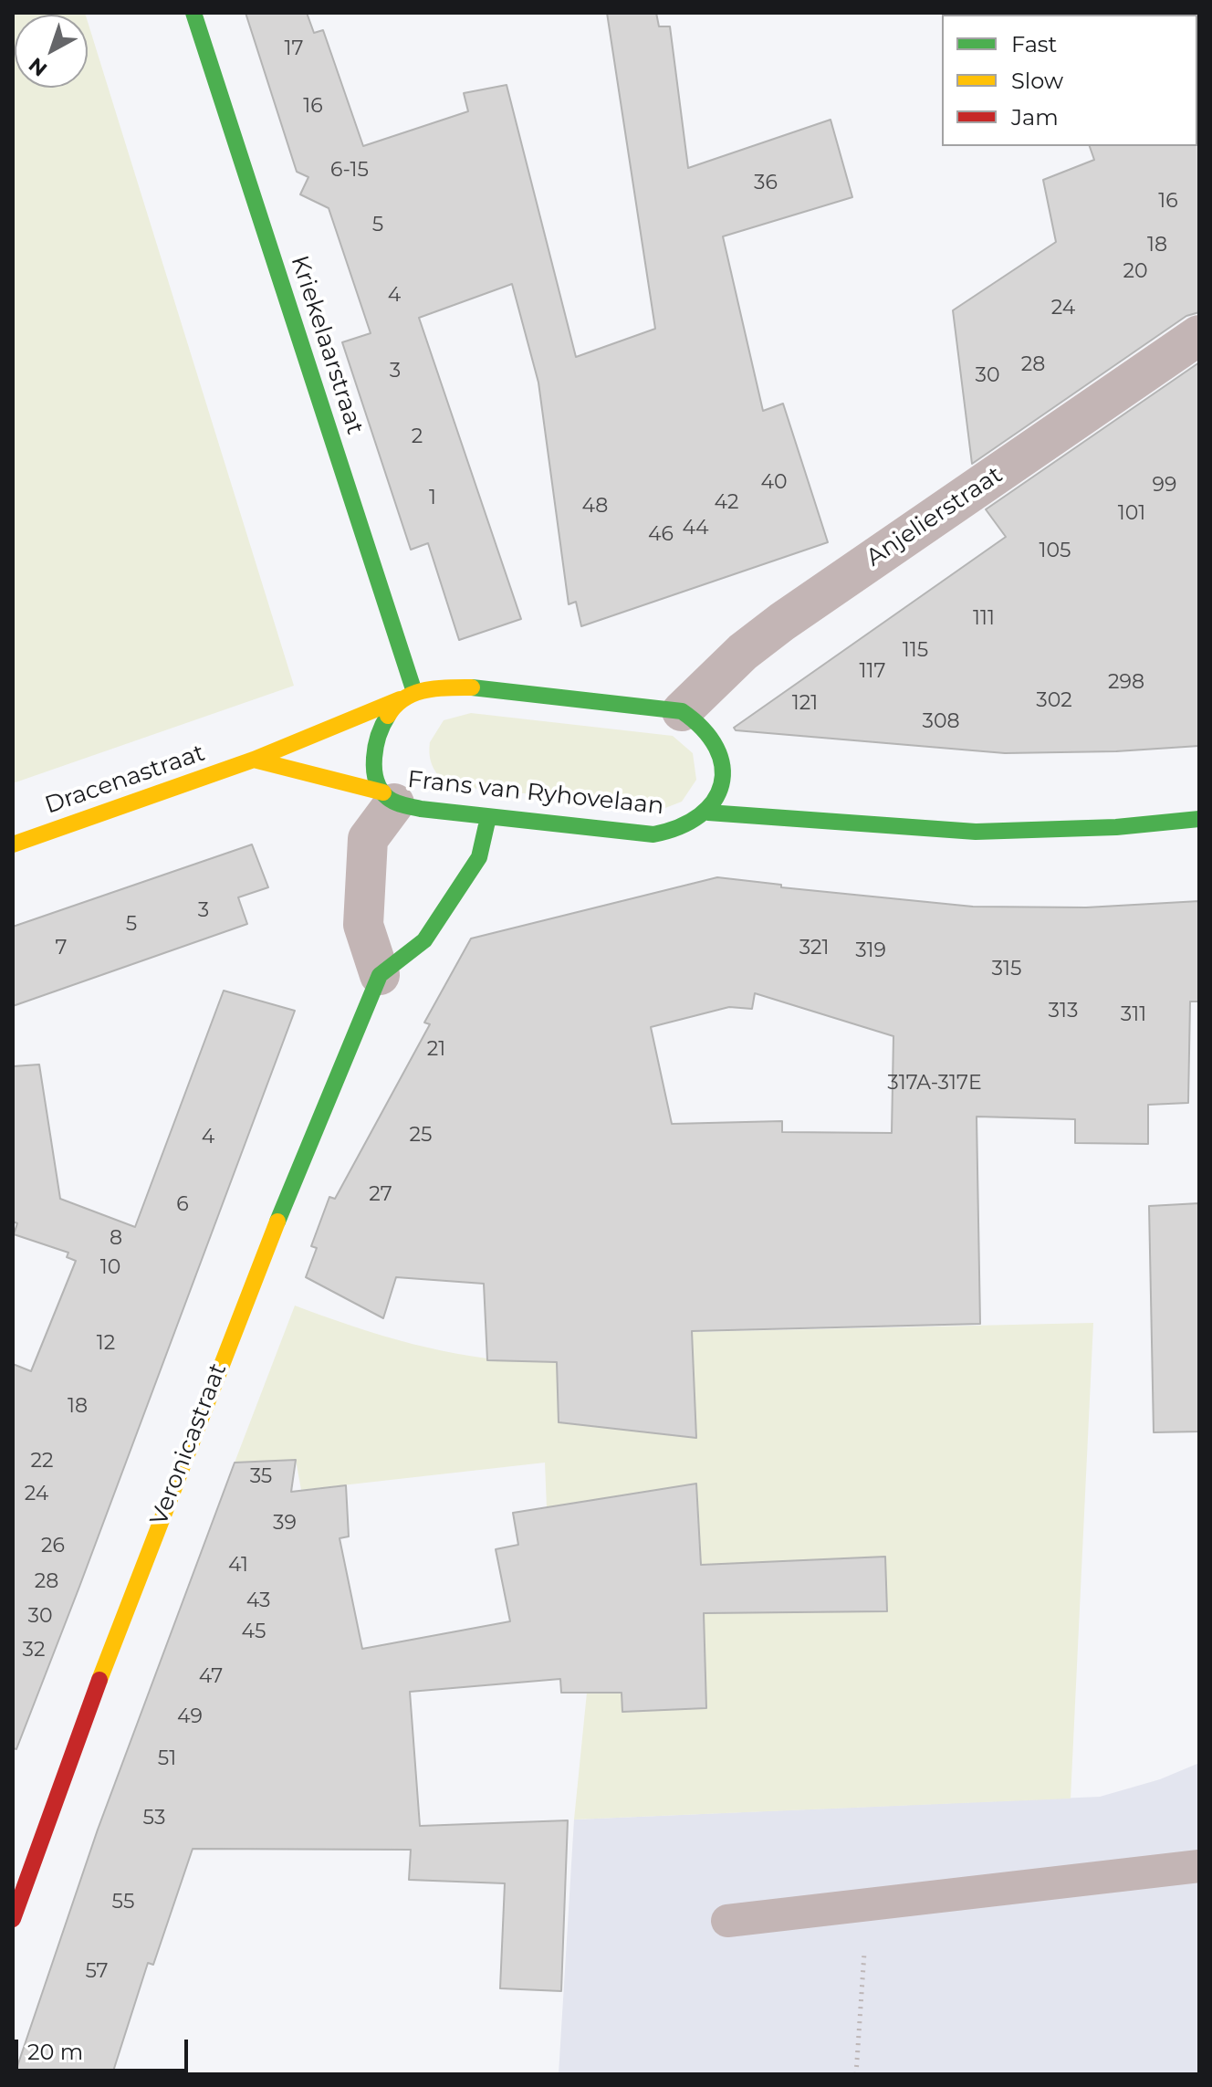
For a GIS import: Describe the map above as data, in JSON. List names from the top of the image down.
{
  "streets": {
    "street": [
      "Kriekelaarstraat",
      "Anjelierstraat",
      "Dracenastraat",
      "Frans van Ryhovelaan",
      "Veronicastraat"
    ]
  },
  "crossings": [
    ["Kriekelaarstraat", "Dracenastraat"],
    ["Kriekelaarstraat", "Frans van Ryhovelaan"],
    ["Dracenastraat", "Frans van Ryhovelaan"],
    ["Frans van Ryhovelaan", "Veronicastraat"]
  ],
  "house_numbers": [
    "17",
    "16",
    "6-15",
    "36",
    "16",
    "5",
    "18",
    "20",
    "4",
    "24",
    "28",
    "3",
    "30",
    "2",
    "40",
    "99",
    "1",
    "42",
    "48",
    "101",
    "44",
    "46",
    "105",
    "111",
    "115",
    "117",
    "298",
    "302",
    "121",
    "308",
    "3",
    "5",
    "7",
    "321",
    "319",
    "315",
    "313",
    "311",
    "21",
    "317A-317E",
    "25",
    "4",
    "27",
    "6",
    "8",
    "10",
    "12",
    "18",
    "22",
    "35",
    "24",
    "39",
    "26",
    "41",
    "28",
    "43",
    "30",
    "45",
    "32",
    "47",
    "49",
    "51",
    "53",
    "55",
    "57"
  ],
  "legend": ["Fast", "Slow", "Jam"],
  "scale_bar": "20 m",
  "north": "bottom left"
}
